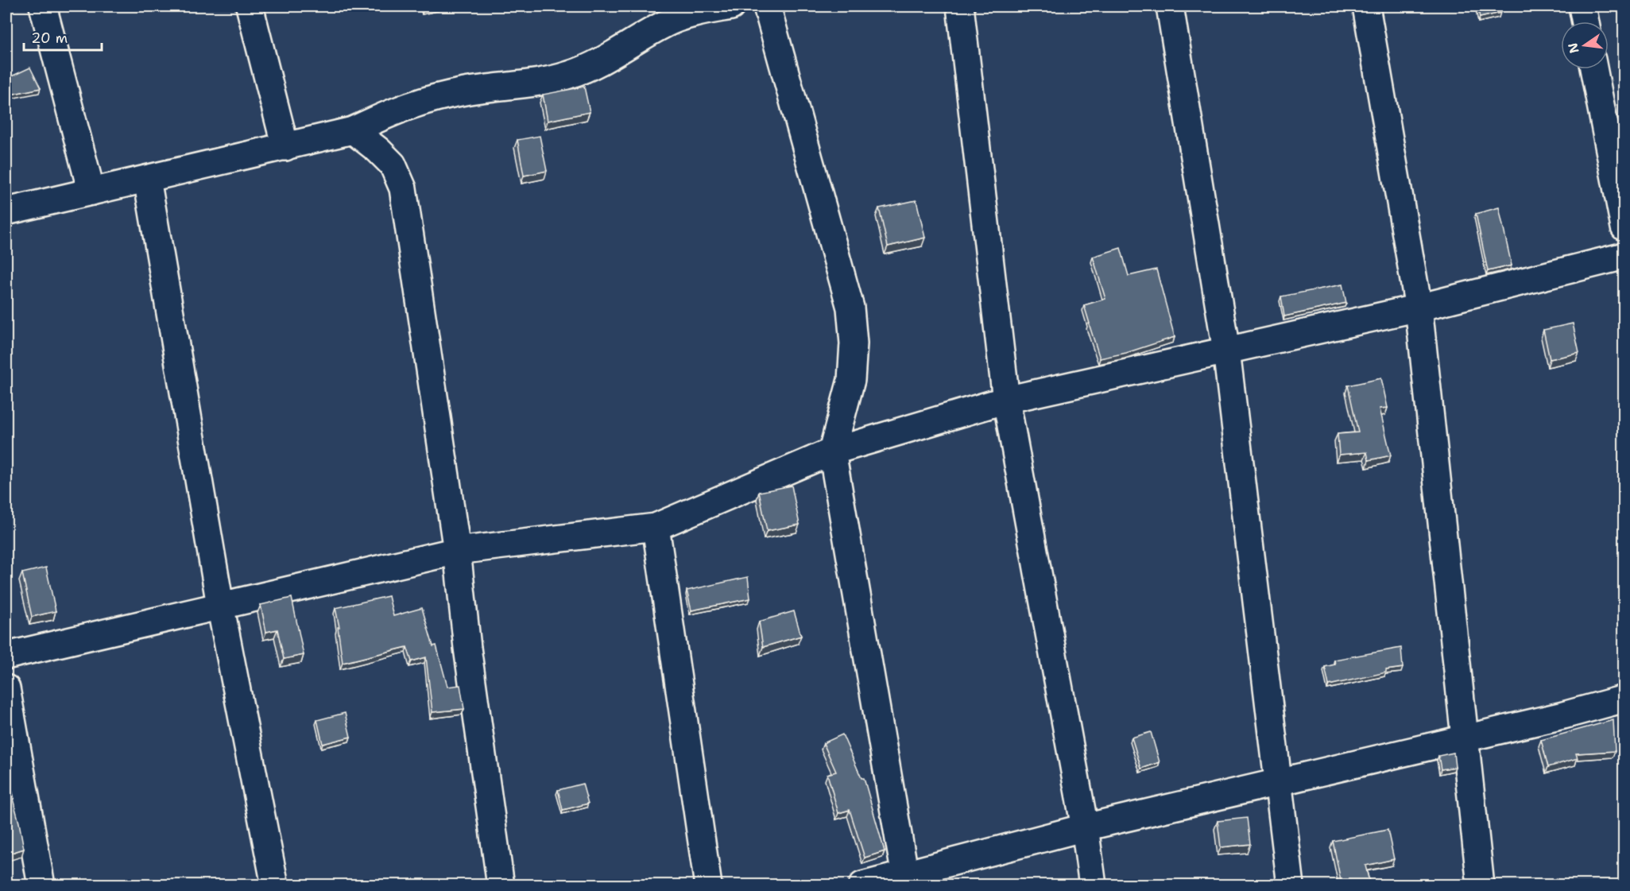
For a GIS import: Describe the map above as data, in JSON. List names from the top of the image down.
{
  "scale_bar": "20 m",
  "north": "left"
}
